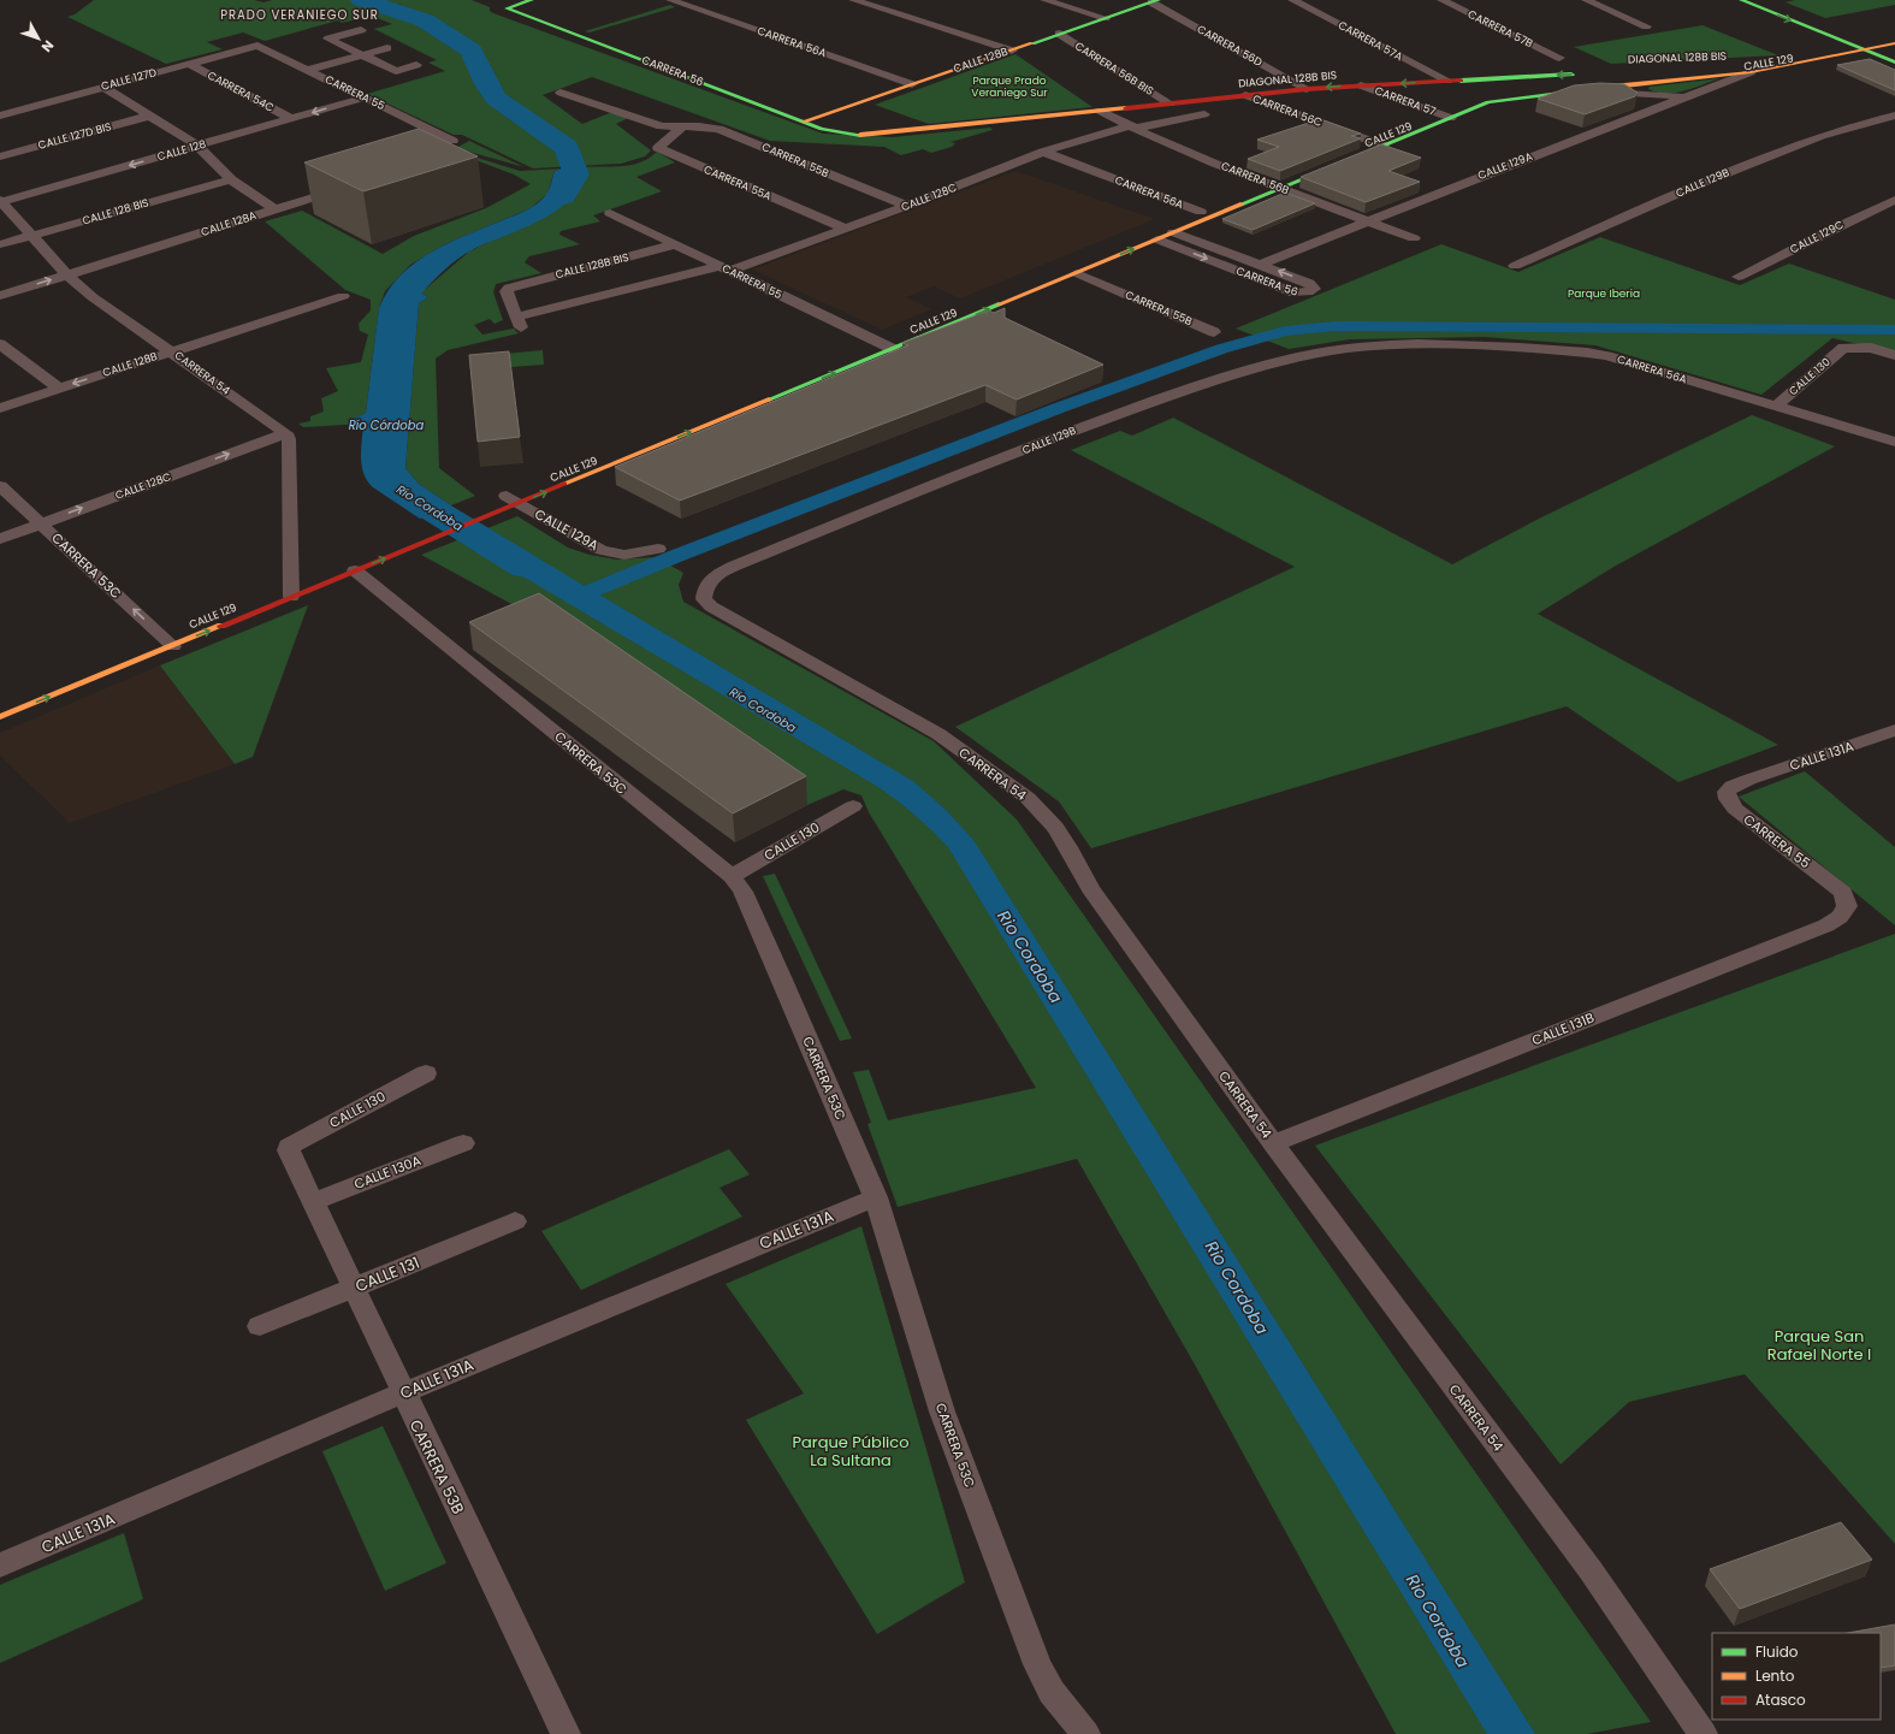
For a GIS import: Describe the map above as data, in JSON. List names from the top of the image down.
{
  "streets": {
    "main road": [
      "DIAGONAL 128B BIS",
      "CALLE 128B",
      "CALLE 129",
      "CARRERA 56"
    ],
    "street": [
      "CARRERA 57B",
      "CARRERA 57A",
      "CARRERA 56A",
      "CARRERA 56D",
      "CARRERA 56B BIS",
      "CALLE 127D",
      "CARRERA 54C",
      "CARRERA 55",
      "CARRERA 57",
      "CARRERA 56C",
      "CALLE 127D BIS",
      "CALLE 128",
      "CARRERA 55B",
      "CALLE 129A",
      "CARRERA 56B",
      "CARRERA 55A",
      "CALLE 129B",
      "CALLE 128C",
      "CALLE 128 BIS",
      "CALLE 128A",
      "CALLE 129C",
      "CALLE 128B BIS",
      "CARRERA 54",
      "CALLE 130",
      "CARRERA 53C",
      "CALLE 131A",
      "CALLE 131B",
      "CALLE 130A",
      "CALLE 131",
      "CARRERA 53B"
    ]
  },
  "crossings": [
    ["CARRERA 57A", "DIAGONAL 128B BIS"],
    ["CARRERA 56A", "CALLE 128B"],
    ["CARRERA 56A", "CALLE 129"],
    ["CARRERA 56A", "CALLE 129B"],
    ["CARRERA 56A", "CALLE 128C"],
    ["CARRERA 56A", "CALLE 130"],
    ["CARRERA 56D", "DIAGONAL 128B BIS"],
    ["CARRERA 56D", "CALLE 128B"],
    ["DIAGONAL 128B BIS", "CALLE 129"],
    ["DIAGONAL 128B BIS", "CARRERA 56B BIS"],
    ["DIAGONAL 128B BIS", "CARRERA 56"],
    ["DIAGONAL 128B BIS", "CARRERA 57"],
    ["DIAGONAL 128B BIS", "CARRERA 56C"],
    ["DIAGONAL 128B BIS", "CALLE 129A"],
    ["DIAGONAL 128B BIS", "CARRERA 56B"],
    ["CALLE 128B", "CARRERA 56B BIS"],
    ["CALLE 128B", "CARRERA 56"],
    ["CALLE 128B", "CARRERA 54"],
    ["CALLE 129", "CARRERA 56"],
    ["CALLE 129", "CARRERA 55"],
    ["CALLE 129", "CARRERA 57"],
    ["CALLE 129", "CARRERA 56C"],
    ["CALLE 129", "CARRERA 55B"],
    ["CALLE 129", "CALLE 129A"],
    ["CALLE 129", "CARRERA 56B"],
    ["CALLE 129", "CARRERA 53C"],
    ["CARRERA 56", "CALLE 129A"],
    ["CALLE 127D", "CARRERA 54C"],
    ["CALLE 127D", "CARRERA 55"],
    ["CARRERA 54C", "CALLE 128"],
    ["CARRERA 55", "CALLE 128"],
    ["CARRERA 55", "CALLE 128C"],
    ["CARRERA 55", "CALLE 128B BIS"],
    ["CARRERA 55", "CALLE 131A"],
    ["CARRERA 55", "CALLE 131B"],
    ["CALLE 128", "CARRERA 54"],
    ["CARRERA 55B", "CARRERA 55A"],
    ["CARRERA 55B", "CALLE 128C"],
    ["CALLE 129A", "CARRERA 56B"],
    ["CARRERA 56B", "CALLE 128C"],
    ["CARRERA 55A", "CALLE 128C"],
    ["CALLE 129B", "CARRERA 54"],
    ["CALLE 128C", "CALLE 128B BIS"],
    ["CALLE 128C", "CARRERA 54"],
    ["CALLE 128C", "CARRERA 53C"],
    ["CALLE 128 BIS", "CARRERA 54"],
    ["CALLE 128A", "CARRERA 54"],
    ["CARRERA 54", "CALLE 131B"],
    ["CALLE 130", "CARRERA 53C"],
    ["CALLE 130", "CARRERA 53B"],
    ["CARRERA 53C", "CALLE 131A"],
    ["CALLE 131A", "CARRERA 53B"],
    ["CALLE 130A", "CARRERA 53B"],
    ["CALLE 131", "CARRERA 53B"]
  ],
  "one_way": ["CALLE 128"],
  "districts": ["PRADO VERANIEGO SUR"],
  "water": ["Río Córdoba", "Río Cordoba", "Rio Cordoba"],
  "parks": [
    "Parque Prado Veraniego Sur",
    "Parque Iberia",
    "Parque San Rafael Norte I",
    "Parque Público La Sultana"
  ],
  "legend": ["Fluido", "Lento", "Atasco"],
  "north": "bottom right"
}
